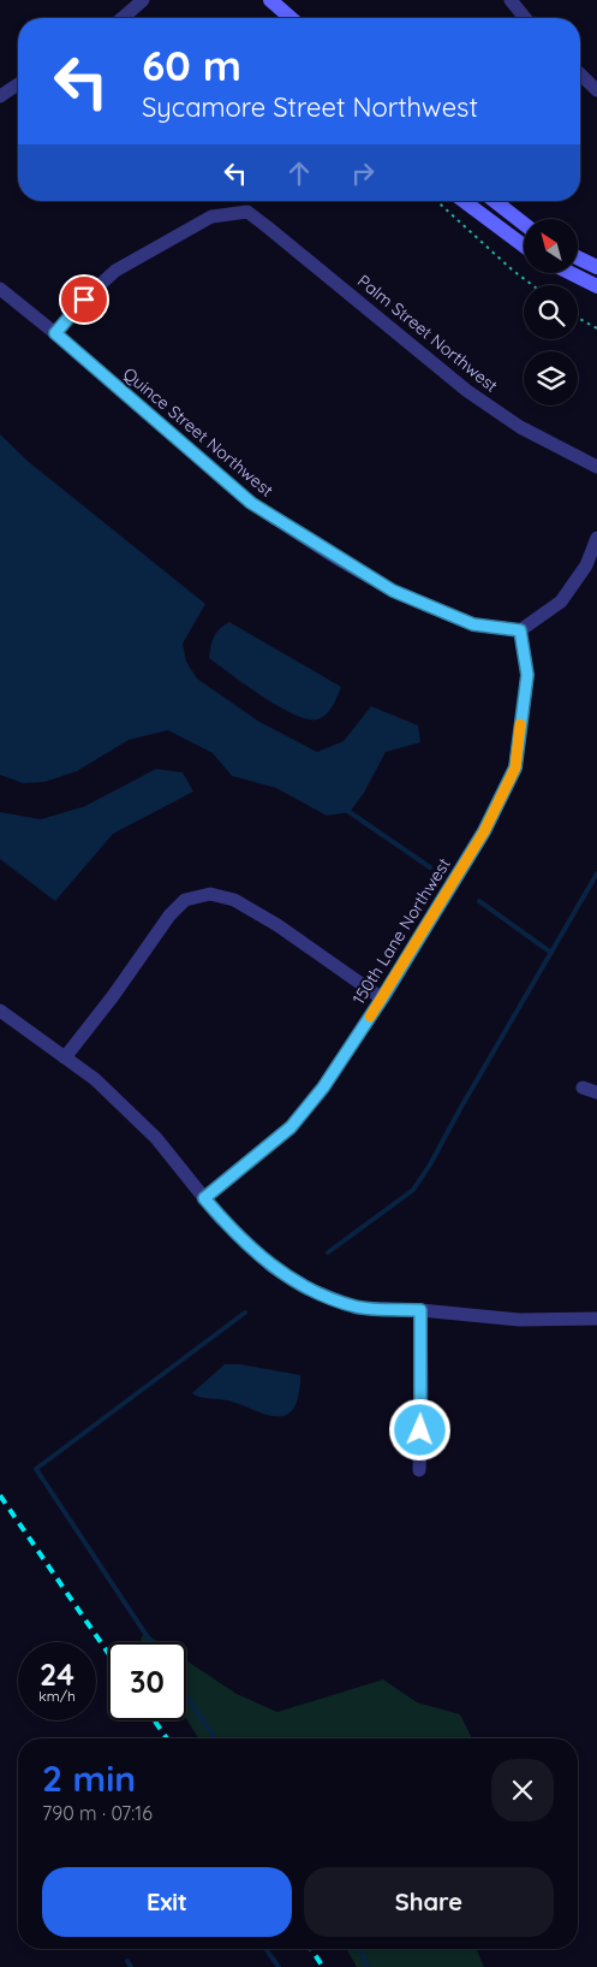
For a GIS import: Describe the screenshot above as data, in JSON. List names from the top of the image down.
{
  "streets": {
    "street": ["Palm Street Northwest", "Quince Street Northwest", "150th Lane Northwest"]
  },
  "crossings": [
    ["Palm Street Northwest", "Quince Street Northwest"],
    ["Quince Street Northwest", "150th Lane Northwest"]
  ],
  "north": "top left",
  "page": {
    "turn": ["60 m", "Sycamore Street Northwest"],
    "speed": "24 km/h",
    "limit": "30",
    "heading": ["2 min", "790 m · 07:16"],
    "buttons": ["Exit", "Share"]
  }
}
